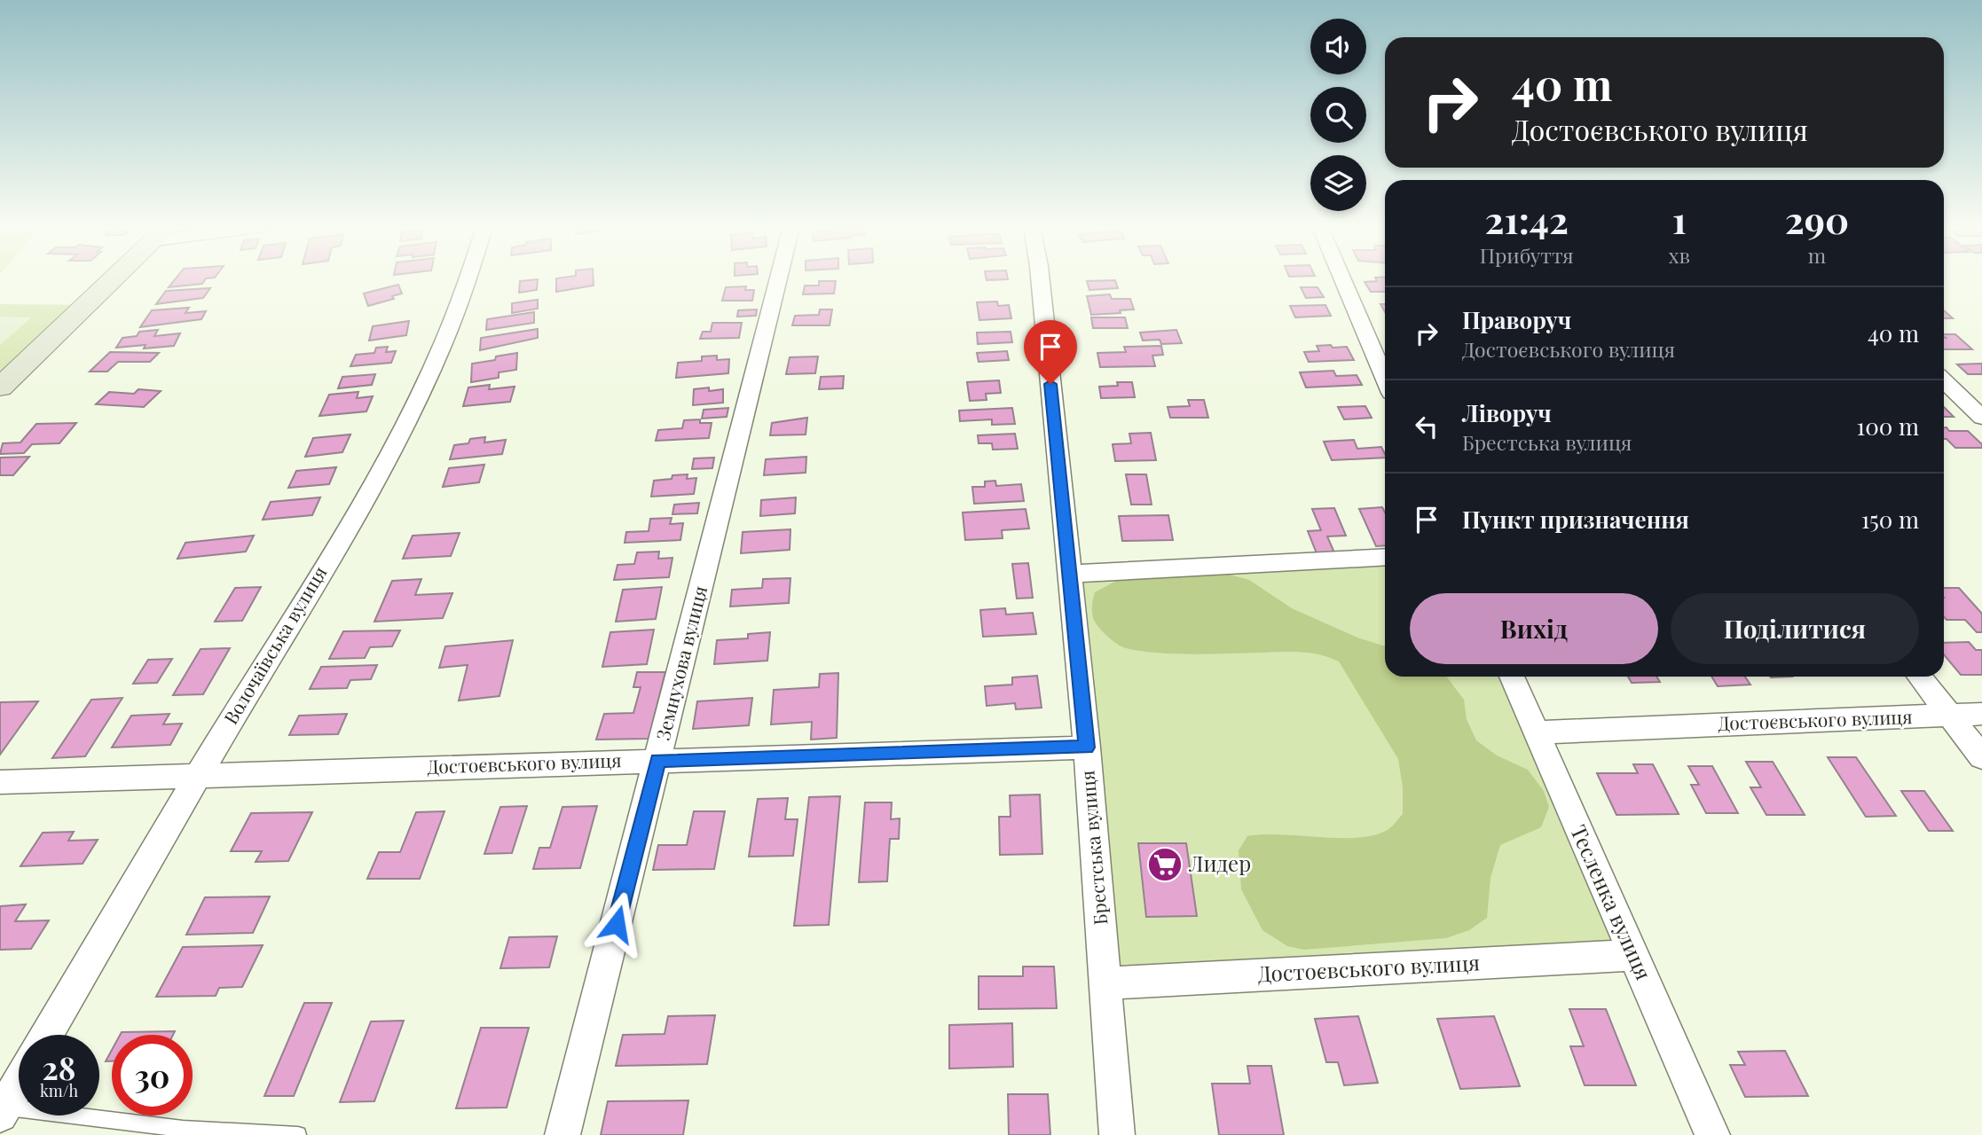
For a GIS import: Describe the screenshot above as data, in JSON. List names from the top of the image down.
{
  "streets": {
    "street": [
      "Волочаївська вулиця",
      "Земнухова вулиця",
      "Достоєвського вулиця",
      "Брестська вулиця",
      "Тесленка вулиця"
    ]
  },
  "crossings": [
    ["Волочаївська вулиця", "Достоєвського вулиця"],
    ["Земнухова вулиця", "Достоєвського вулиця"],
    ["Достоєвського вулиця", "Брестська вулиця"],
    ["Достоєвського вулиця", "Тесленка вулиця"]
  ],
  "places": {
    "supermarket": ["Лидер"]
  },
  "page": {
    "turn": ["40 m", "Достоєвського вулиця"],
    "eta": [
      "21:42",
      "Прибуття",
      "1",
      "хв",
      "290",
      "m"
    ],
    "list": [
      {
        "name": "Праворуч",
        "note": "Достоєвського вулиця",
        "value": "40 m"
      },
      {
        "name": "Ліворуч",
        "note": "Брестська вулиця",
        "value": "100 m"
      },
      {
        "name": "Пункт призначення",
        "value": "150 m"
      }
    ],
    "buttons": ["Вихід", "Поділитися"],
    "speed": "28 km/h",
    "limit": "30"
  }
}
